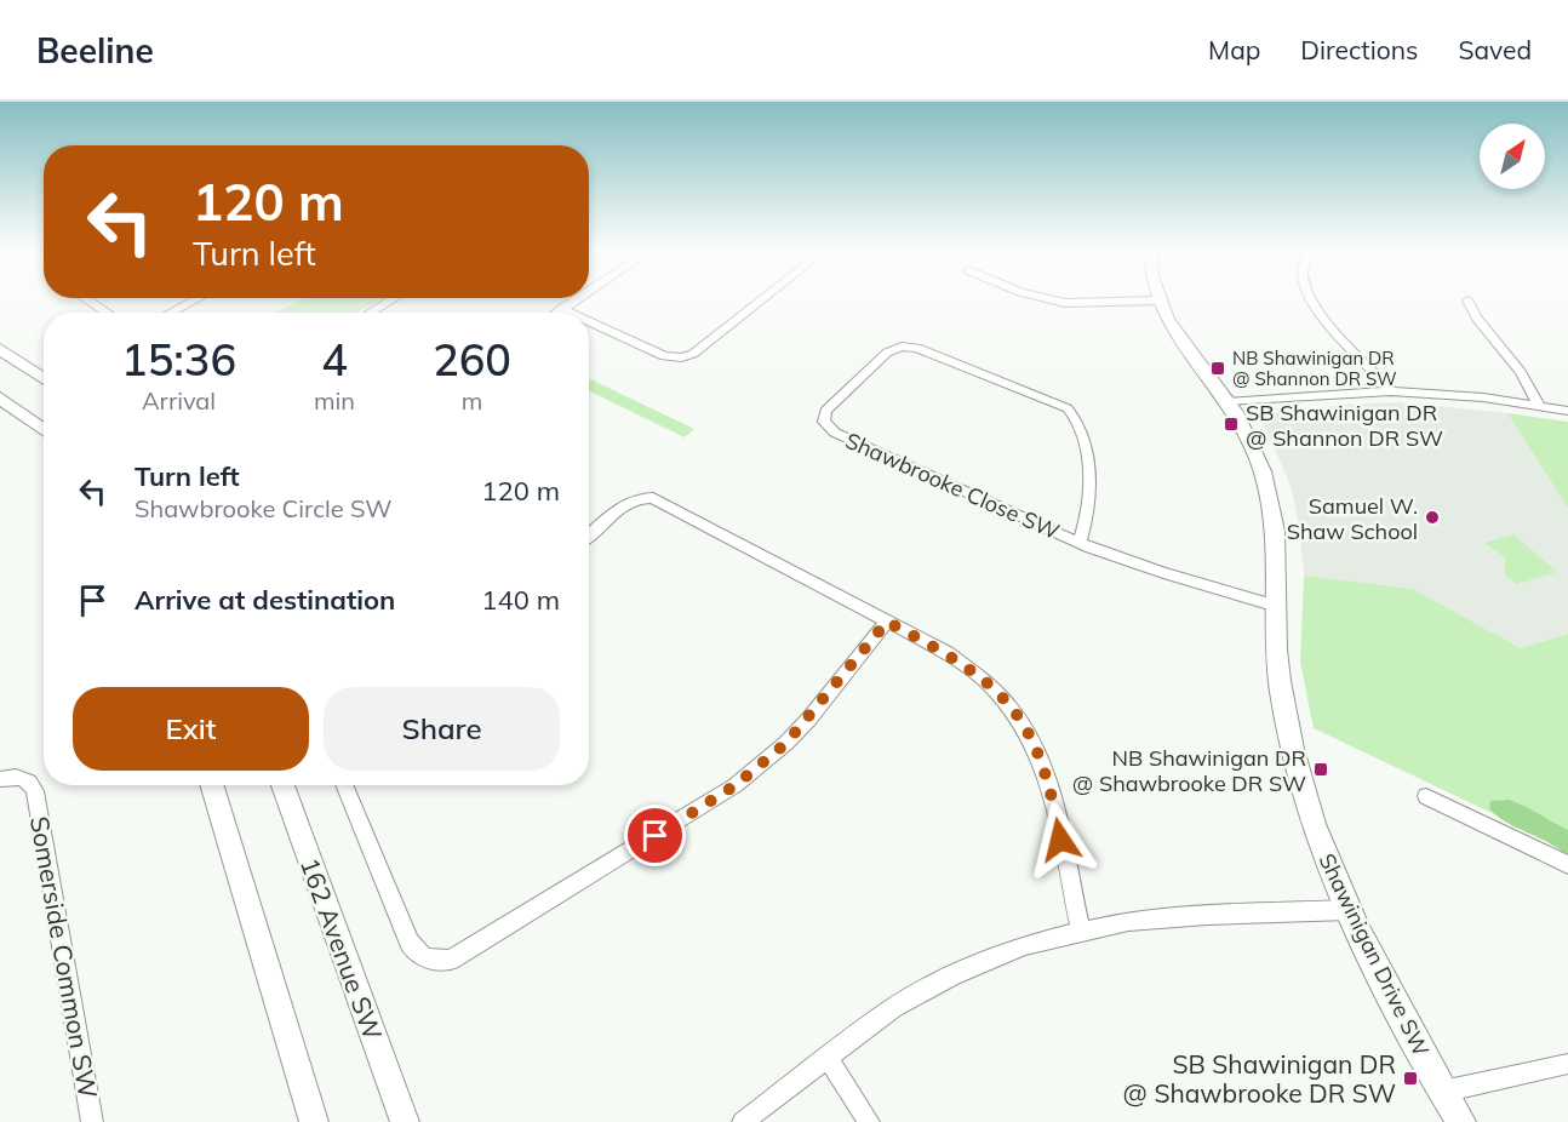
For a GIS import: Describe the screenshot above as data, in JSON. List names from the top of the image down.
{
  "streets": {
    "street": [
      "Shawbrooke Close SW",
      "162 Avenue SW",
      "Shawinigan Drive SW",
      "Somerside Common SW"
    ]
  },
  "crossings": [
    ["Shawbrooke Close SW", "Shawinigan Drive SW"]
  ],
  "places": {
    "transit": [
      "NB Shawinigan DR @ Shannon DR SW",
      "SB Shawinigan DR @ Shannon DR SW",
      "NB Shawinigan DR @ Shawbrooke DR SW",
      "SB Shawinigan DR @ Shawbrooke DR SW"
    ],
    "other": ["Samuel W. Shaw School"]
  },
  "north": "top right",
  "page": {
    "header": "Beeline",
    "nav": ["Map", "Directions", "Saved"],
    "turn": ["120 m", "Turn left"],
    "eta": [
      "15:36",
      "Arrival",
      "4",
      "min",
      "260",
      "m"
    ],
    "list": [
      {
        "name": "Turn left",
        "note": "Shawbrooke Circle SW",
        "value": "120 m"
      },
      {
        "name": "Arrive at destination",
        "value": "140 m"
      }
    ],
    "buttons": ["Exit", "Share"]
  }
}
